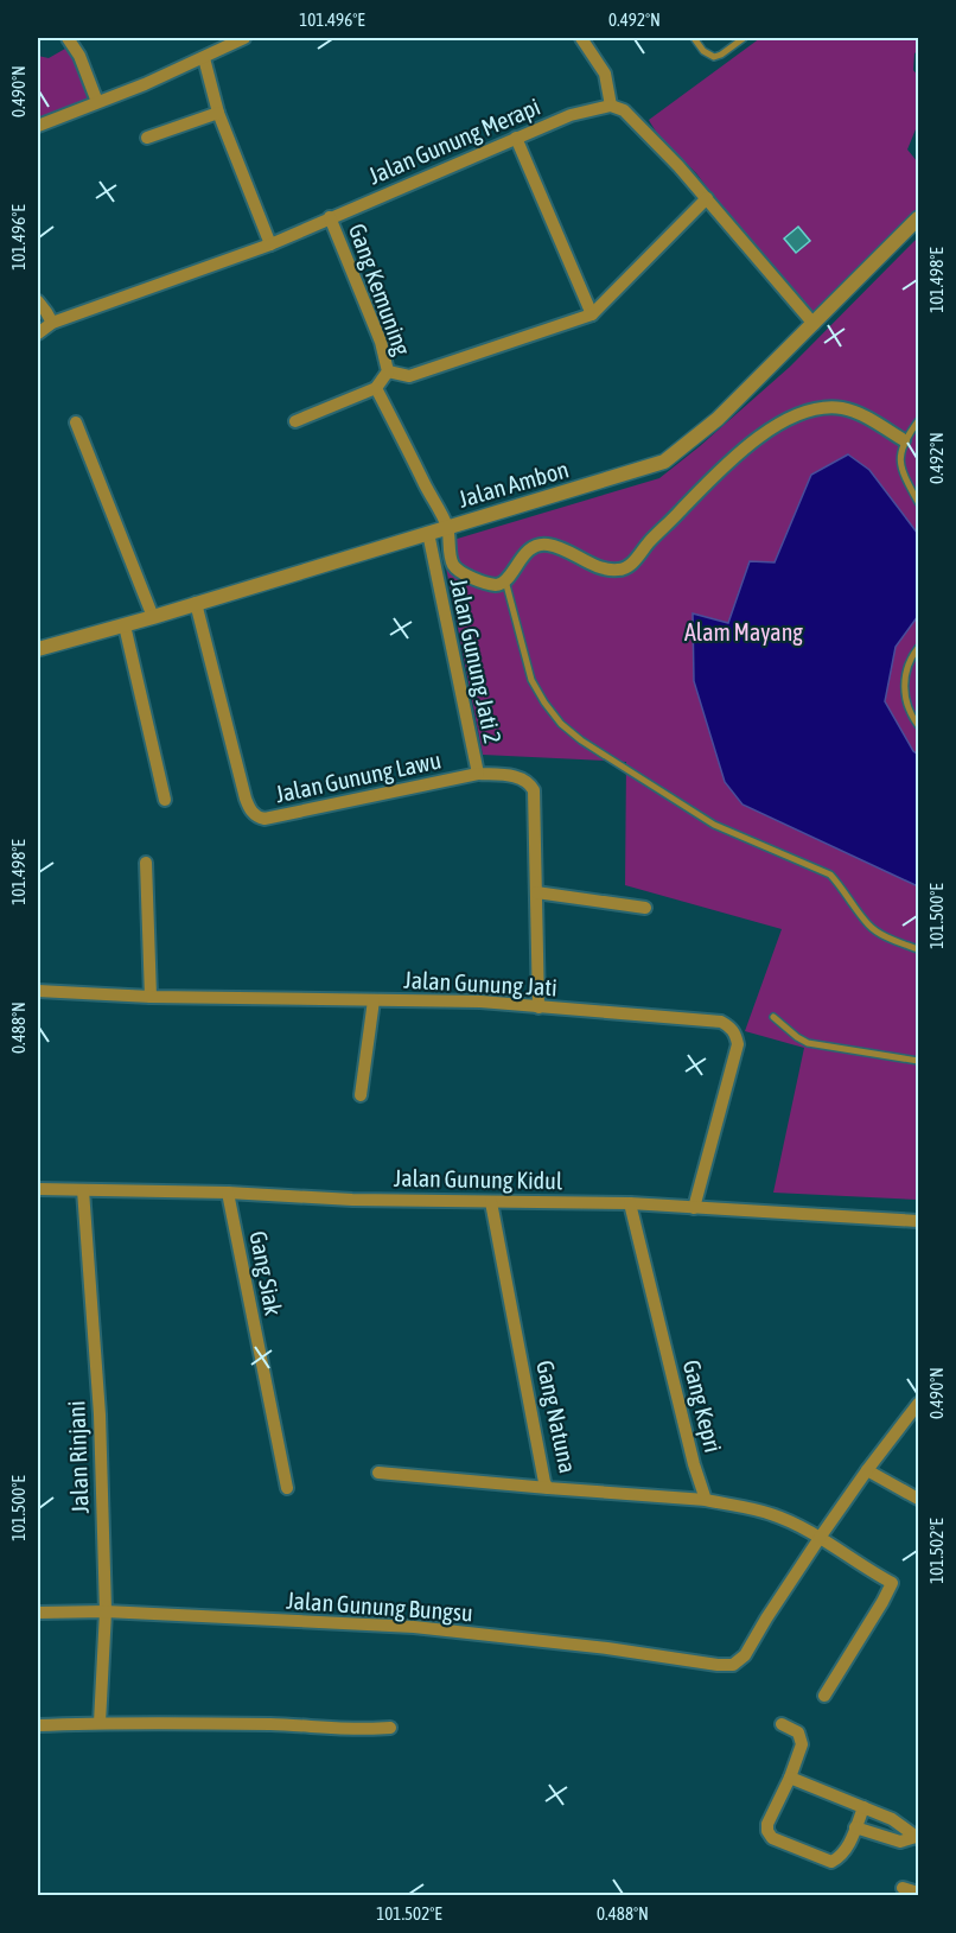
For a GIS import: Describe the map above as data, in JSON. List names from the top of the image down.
{
  "streets": {
    "street": [
      "Jalan Gunung Merapi",
      "Gang Kemuning",
      "Jalan Ambon",
      "Jalan Gunung Jati 2",
      "Jalan Gunung Lawu",
      "Jalan Gunung Jati",
      "Jalan Gunung Kidul",
      "Gang Siak",
      "Gang Kepri",
      "Gang Natuna",
      "Jalan Rinjani",
      "Jalan Gunung Bungsu"
    ]
  },
  "crossings": [
    ["Jalan Gunung Merapi", "Gang Kemuning"],
    ["Gang Kemuning", "Jalan Ambon"],
    ["Jalan Ambon", "Jalan Gunung Jati 2"],
    ["Jalan Ambon", "Jalan Gunung Lawu"],
    ["Jalan Gunung Jati 2", "Jalan Gunung Lawu"],
    ["Jalan Gunung Jati 2", "Jalan Gunung Jati"],
    ["Jalan Gunung Jati", "Jalan Gunung Kidul"],
    ["Jalan Gunung Kidul", "Gang Siak"],
    ["Jalan Gunung Kidul", "Gang Kepri"],
    ["Jalan Gunung Kidul", "Gang Natuna"],
    ["Jalan Gunung Kidul", "Jalan Rinjani"],
    ["Gang Kepri", "Gang Natuna"],
    ["Jalan Rinjani", "Jalan Gunung Bungsu"]
  ],
  "parks": ["Alam Mayang"],
  "coordinates": [
    "101.496°E",
    "0.492°N",
    "0.490°N",
    "101.498°E",
    "101.500°E",
    "0.488°N",
    "101.502°E"
  ]
}
